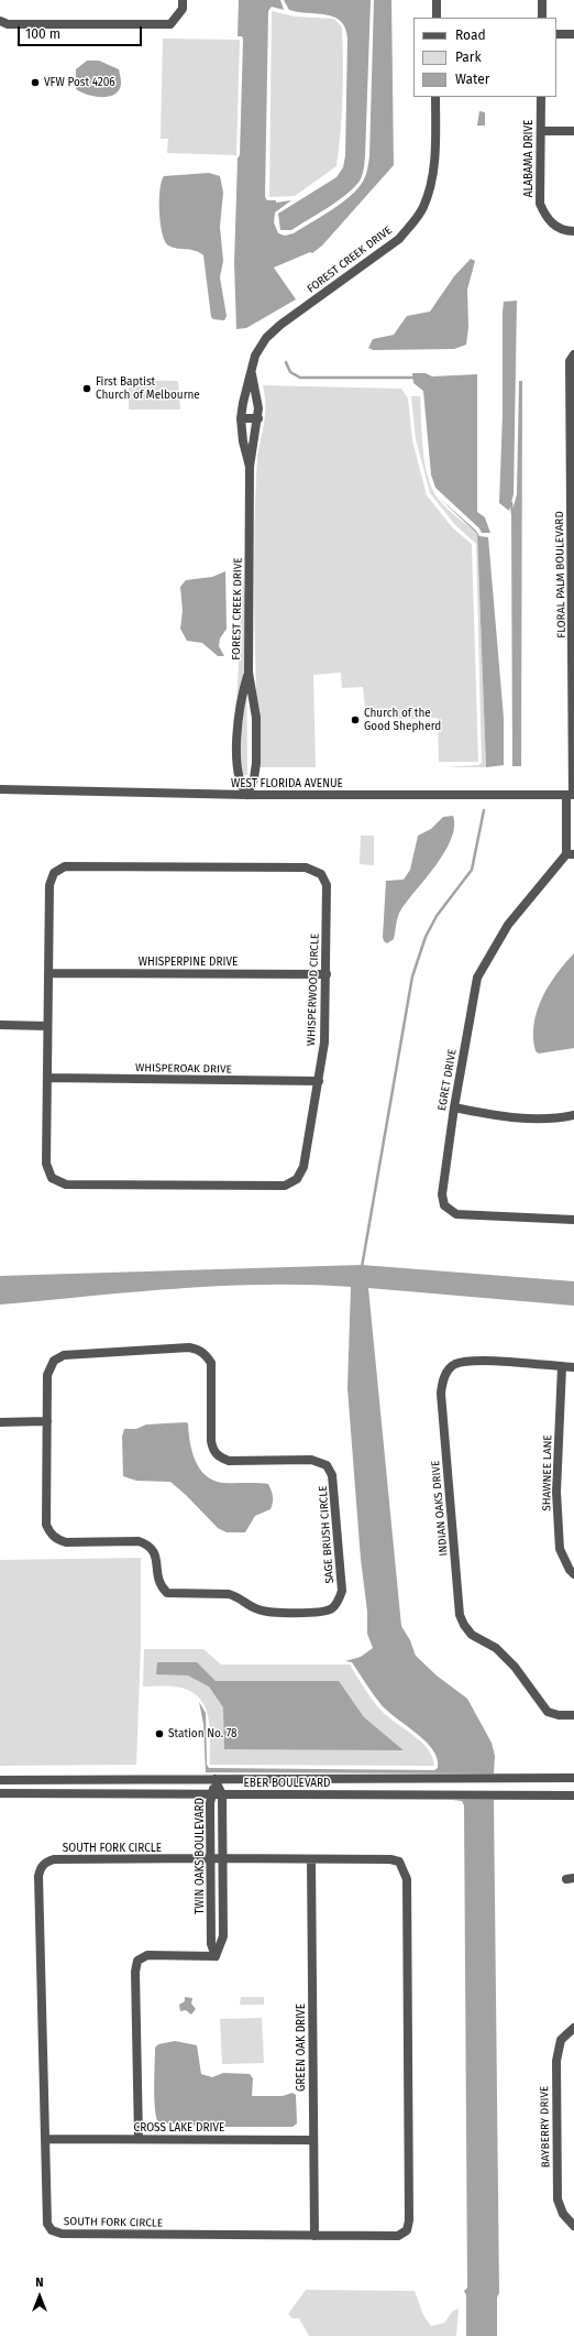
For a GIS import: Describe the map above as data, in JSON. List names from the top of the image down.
{
  "streets": {
    "street": [
      "ALABAMA DRIVE",
      "FOREST CREEK DRIVE",
      "FLORAL PALM BOULEVARD",
      "WEST FLORIDA AVENUE",
      "WHISPERPINE DRIVE",
      "WHISPERWOOD CIRCLE",
      "WHISPEROAK DRIVE",
      "EGRET DRIVE",
      "SHAWNEE LANE",
      "INDIAN OAKS DRIVE",
      "SAGE BRUSH CIRCLE",
      "EBER BOULEVARD",
      "SOUTH FORK CIRCLE",
      "TWIN OAKS BOULEVARD",
      "GREEN OAK DRIVE",
      "BAYBERRY DRIVE",
      "CROSS LAKE DRIVE"
    ]
  },
  "crossings": [
    ["FOREST CREEK DRIVE", "WEST FLORIDA AVENUE"],
    ["FLORAL PALM BOULEVARD", "WEST FLORIDA AVENUE"],
    ["FLORAL PALM BOULEVARD", "EGRET DRIVE"],
    ["WEST FLORIDA AVENUE", "EGRET DRIVE"],
    ["WHISPERPINE DRIVE", "WHISPERWOOD CIRCLE"],
    ["WHISPERWOOD CIRCLE", "WHISPEROAK DRIVE"],
    ["SHAWNEE LANE", "INDIAN OAKS DRIVE"],
    ["EBER BOULEVARD", "TWIN OAKS BOULEVARD"],
    ["SOUTH FORK CIRCLE", "TWIN OAKS BOULEVARD"],
    ["SOUTH FORK CIRCLE", "GREEN OAK DRIVE"],
    ["SOUTH FORK CIRCLE", "CROSS LAKE DRIVE"],
    ["GREEN OAK DRIVE", "CROSS LAKE DRIVE"]
  ],
  "places": [
    "VFW Post 4206",
    "First Baptist Church of Melbourne",
    "Church of the Good Shepherd",
    "Station No. 78"
  ],
  "legend": ["Road", "Park", "Water"],
  "scale_bar": "100 m",
  "north": "top"
}
